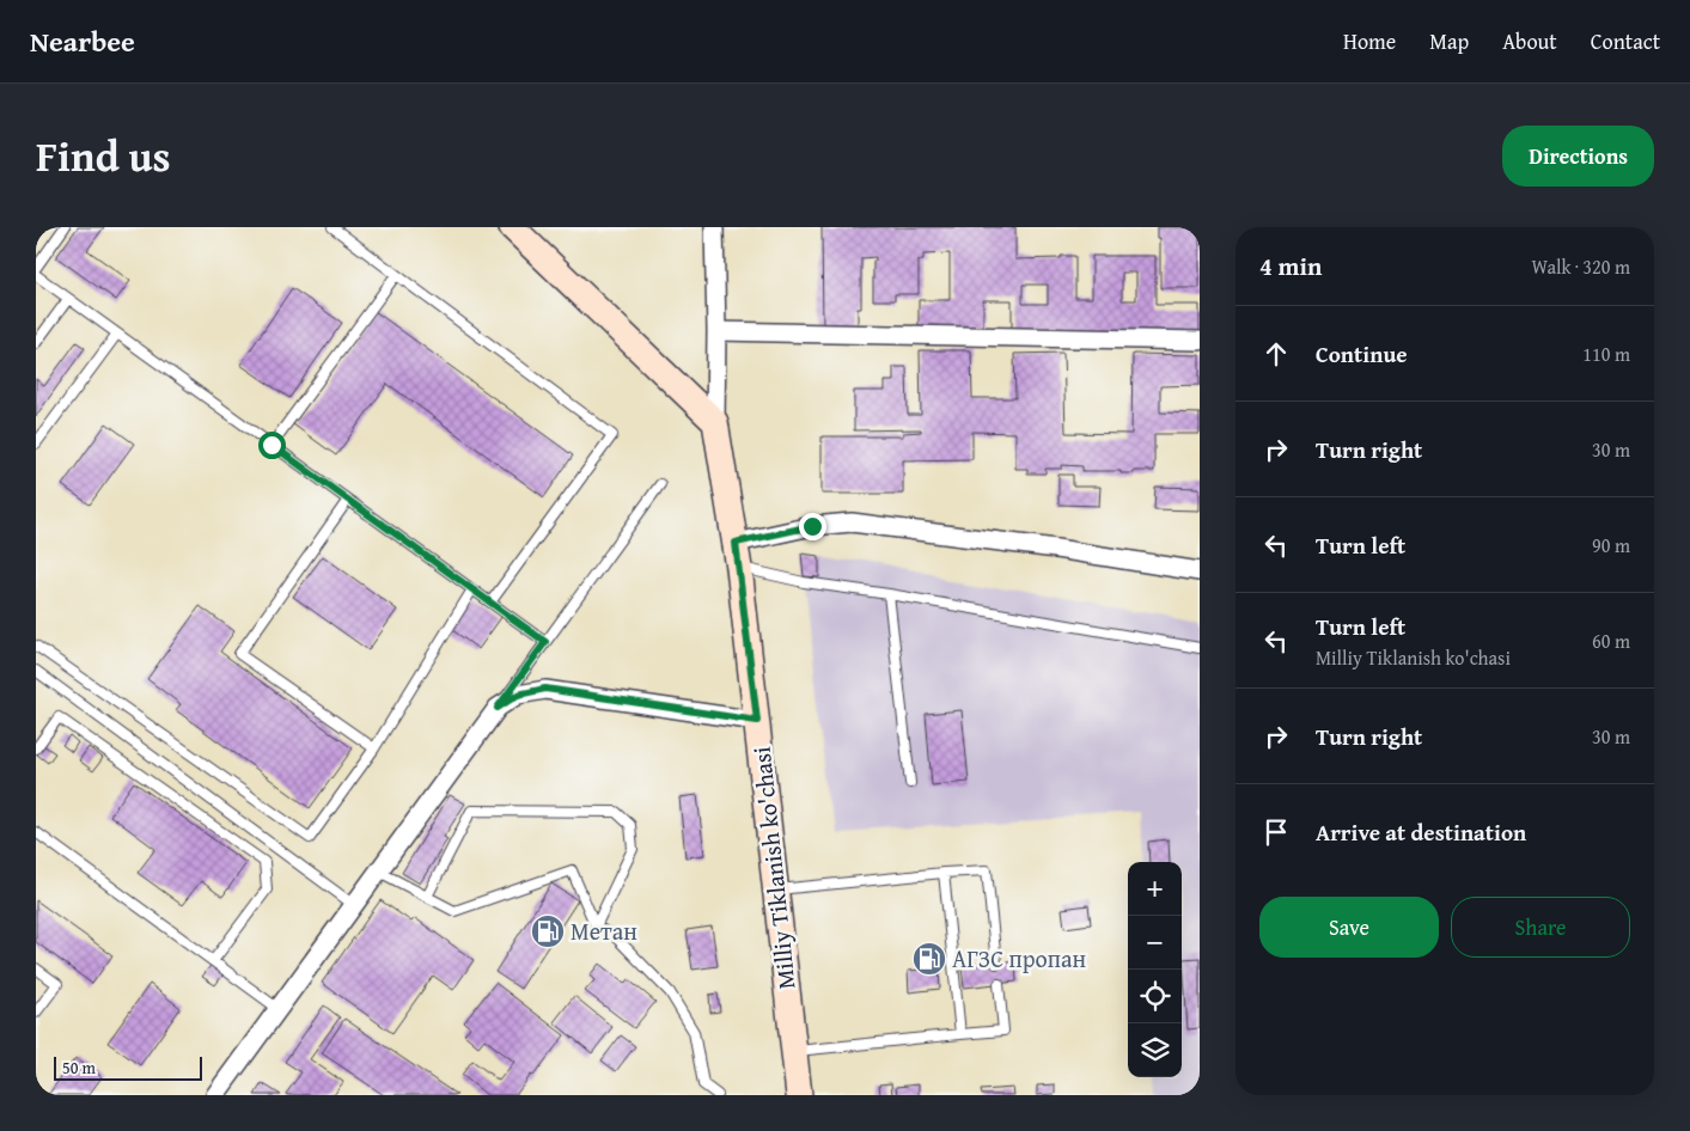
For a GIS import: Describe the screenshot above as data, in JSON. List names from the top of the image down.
{
  "streets": {
    "main road": ["Milliy Tiklanish ko'chasi"]
  },
  "places": {
    "fuel station": ["Метан", "АГЗС пропан"]
  },
  "scale_bar": "50 m",
  "page": {
    "header": "Nearbee",
    "nav": [
      "Home",
      "Map",
      "About",
      "Contact"
    ],
    "title": "Find us",
    "buttons": [
      "Directions",
      ["Save", "Share"]
    ],
    "heading": ["4 min", "Walk · 320 m"],
    "list": [
      ["Continue", "110 m"],
      ["Turn right", "30 m"],
      ["Turn left", "90 m"],
      ["Turn left", "Milliy Tiklanish ko'chasi", "60 m"],
      ["Turn right", "30 m"],
      "Arrive at destination"
    ],
    "map_buttons": ["+", "−"],
    "scale": "50 m"
  }
}
